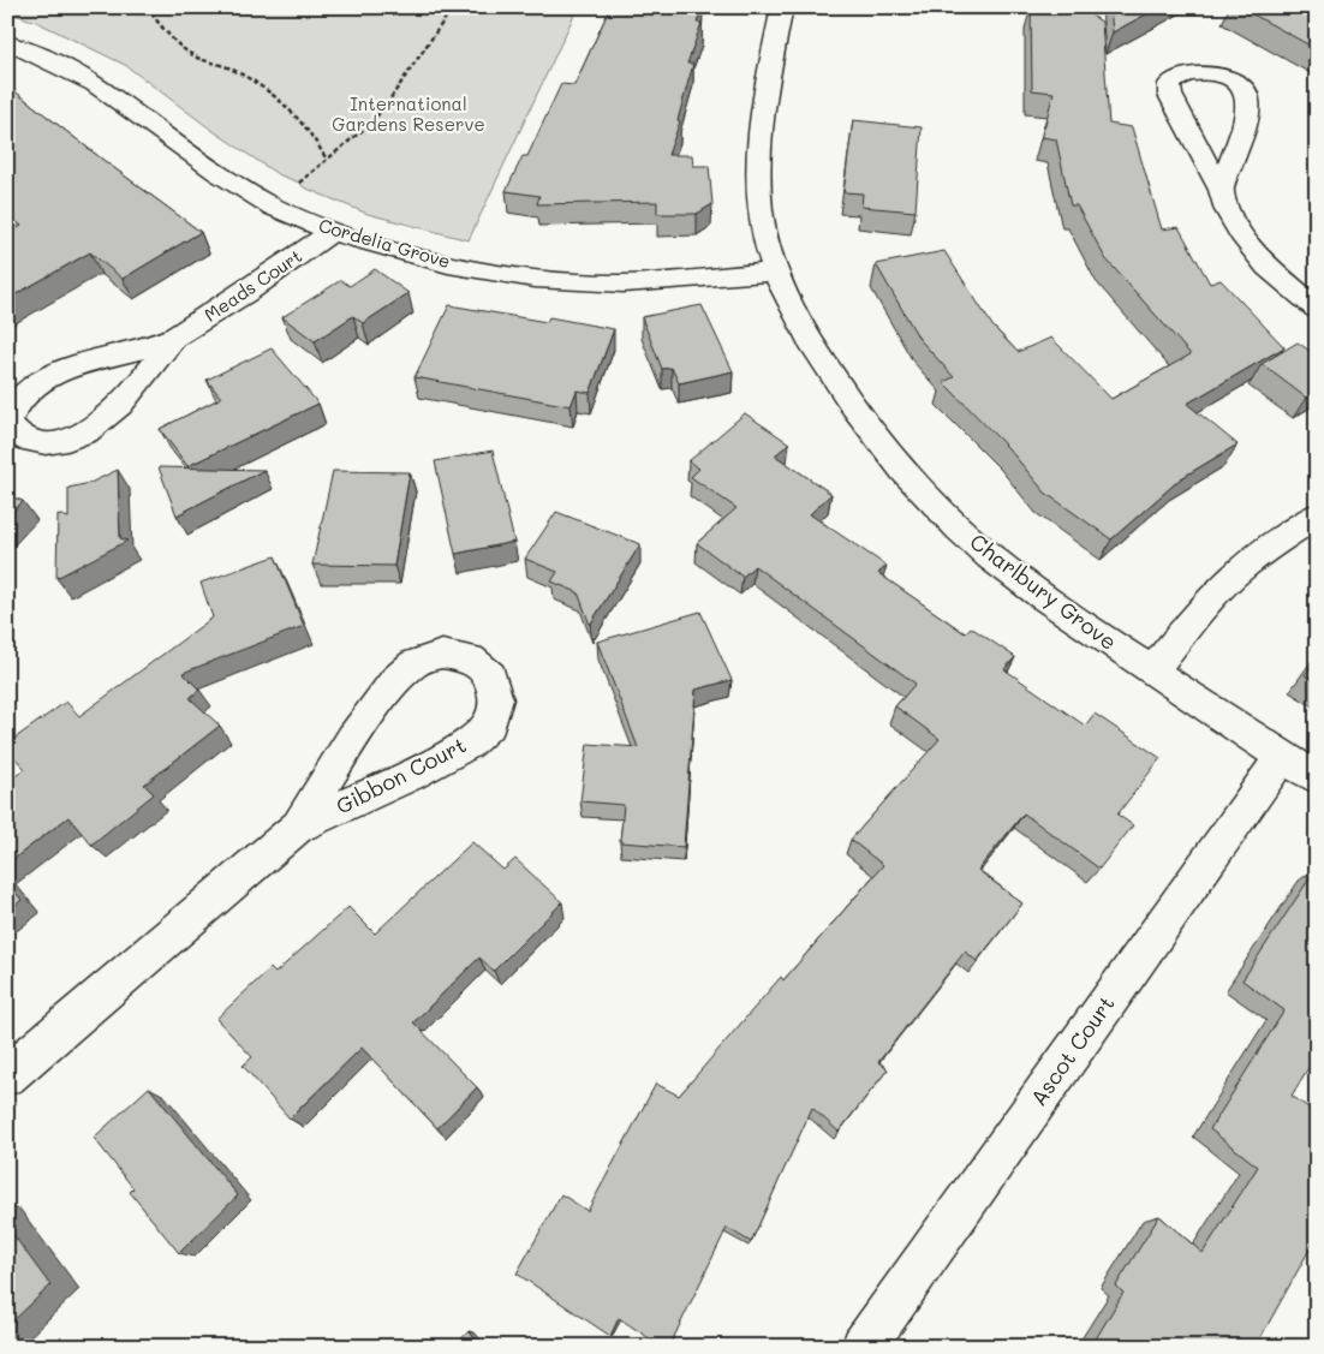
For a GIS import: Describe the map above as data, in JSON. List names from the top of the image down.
{
  "streets": {
    "street": [
      "Cordelia Grove",
      "Meads Court",
      "Charlbury Grove",
      "Gibbon Court",
      "Ascot Court"
    ]
  },
  "crossings": [
    ["Cordelia Grove", "Meads Court"],
    ["Cordelia Grove", "Charlbury Grove"],
    ["Charlbury Grove", "Ascot Court"]
  ],
  "parks": ["International Gardens Reserve"]
}
